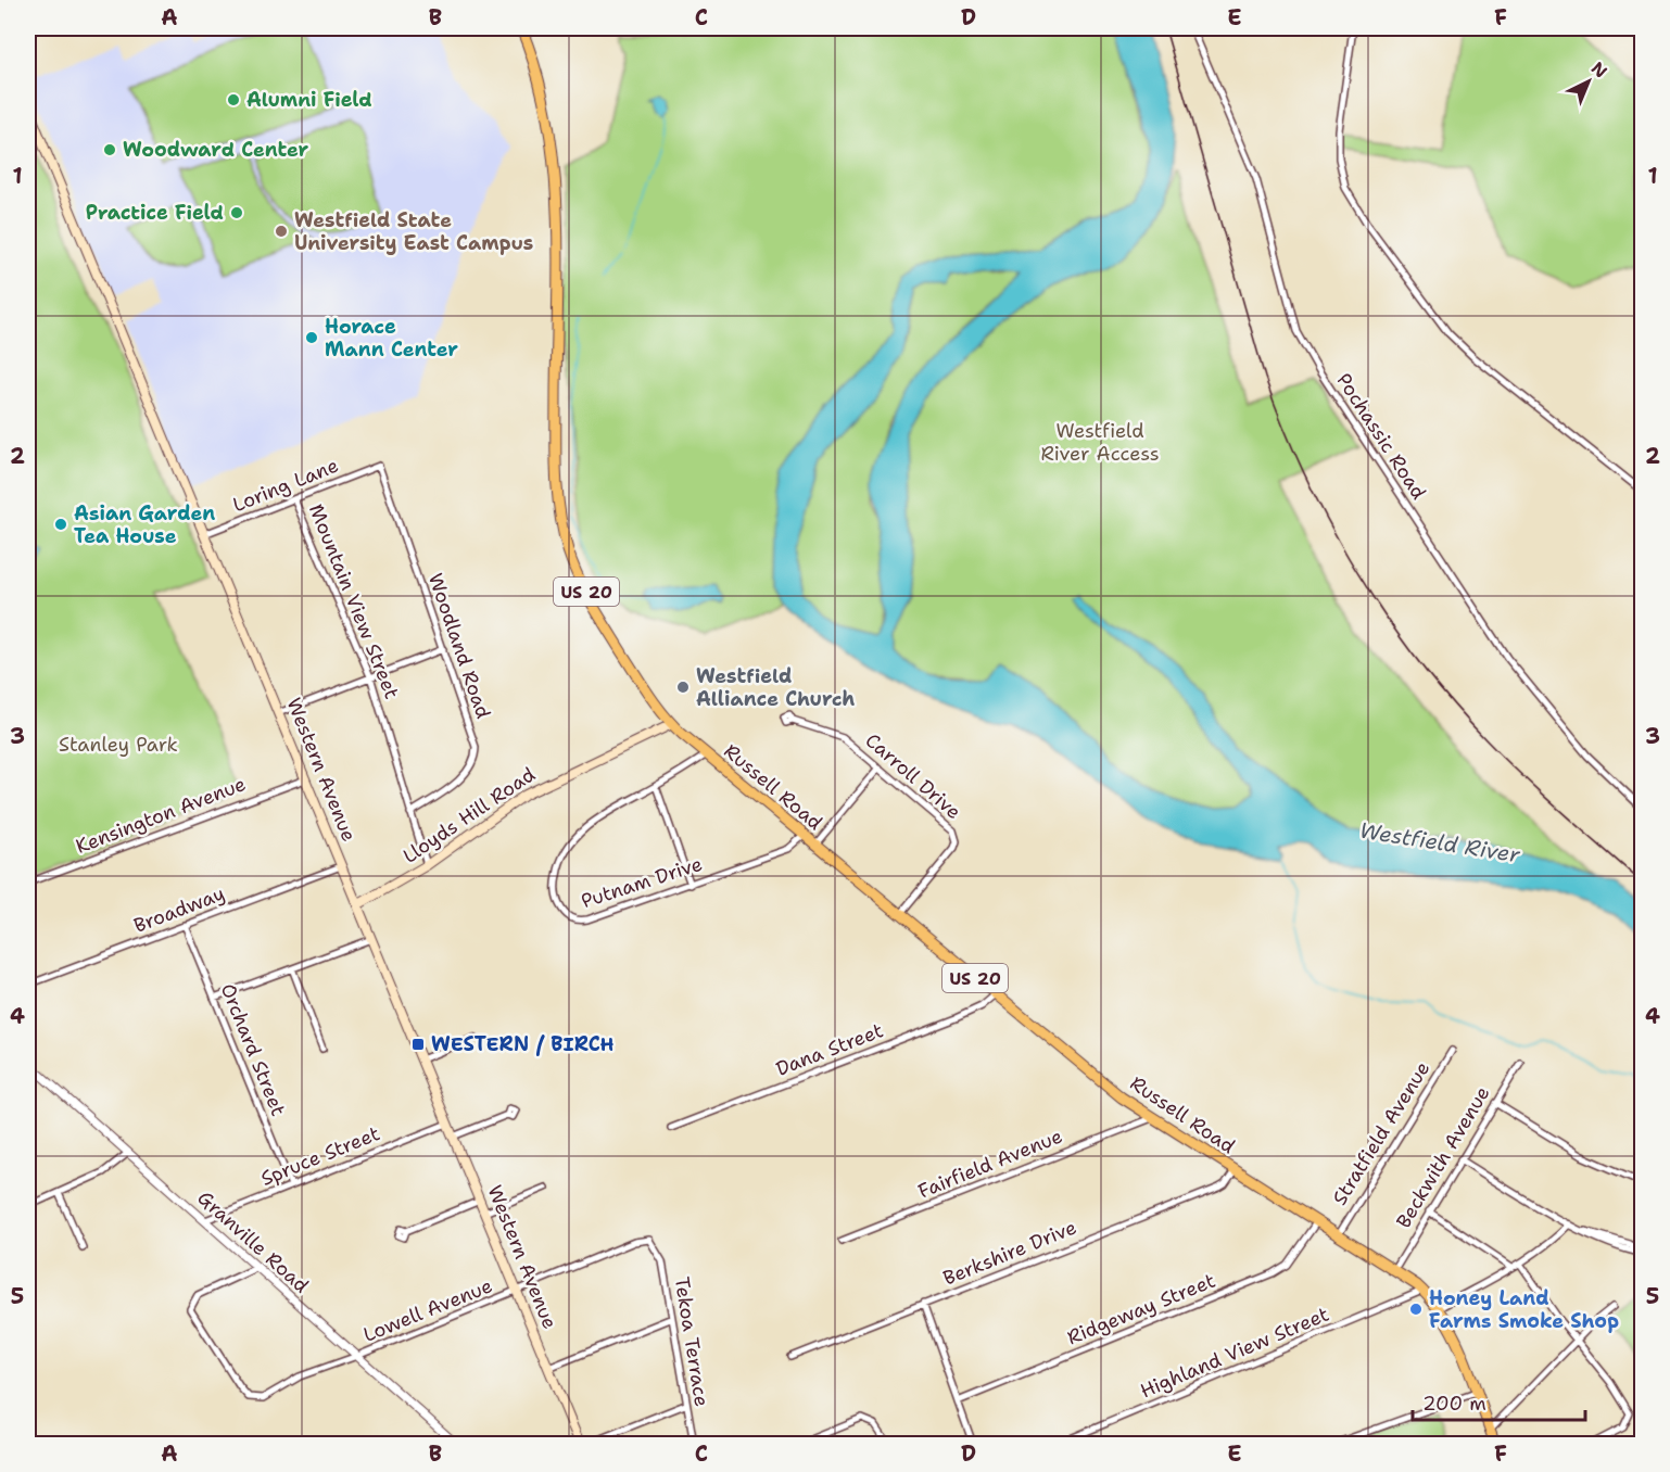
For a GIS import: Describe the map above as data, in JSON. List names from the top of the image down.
{
  "streets": {
    "main road": [
      "US 20",
      "Western Avenue",
      "Russell Road",
      "Lloyds Hill Road"
    ],
    "street": [
      "Pochassic Road",
      "Loring Lane",
      "Mountain View Street",
      "Woodland Road",
      "Carroll Drive",
      "Kensington Avenue",
      "Putnam Drive",
      "Broadway",
      "Orchard Street",
      "Dana Street",
      "Stratfield Avenue",
      "Spruce Street",
      "Beckwith Avenue",
      "Fairfield Avenue",
      "Granville Road",
      "Berkshire Drive",
      "Ridgeway Street",
      "Lowell Avenue",
      "Tekoa Terrace",
      "Highland View Street"
    ]
  },
  "crossings": [
    ["Loring Lane", "Mountain View Street"],
    ["Loring Lane", "Woodland Road"],
    ["Loring Lane", "Western Avenue"],
    ["US 20", "Russell Road"],
    ["Mountain View Street", "Woodland Road"],
    ["Mountain View Street", "Lloyds Hill Road"],
    ["Western Avenue", "Kensington Avenue"],
    ["Western Avenue", "Lloyds Hill Road"],
    ["Western Avenue", "Broadway"],
    ["Western Avenue", "Spruce Street"],
    ["Western Avenue", "Lowell Avenue"],
    ["Carroll Drive", "Russell Road"],
    ["Russell Road", "Lloyds Hill Road"],
    ["Russell Road", "Putnam Drive"],
    ["Russell Road", "Dana Street"],
    ["Russell Road", "Stratfield Avenue"],
    ["Russell Road", "Beckwith Avenue"],
    ["Russell Road", "Fairfield Avenue"],
    ["Russell Road", "Berkshire Drive"],
    ["Russell Road", "Ridgeway Street"],
    ["Russell Road", "Highland View Street"],
    ["Broadway", "Orchard Street"],
    ["Orchard Street", "Spruce Street"],
    ["Spruce Street", "Granville Road"],
    ["Granville Road", "Lowell Avenue"],
    ["Lowell Avenue", "Tekoa Terrace"]
  ],
  "water": ["Westfield River"],
  "parks": ["Westfield River Access", "Stanley Park"],
  "places": {
    "other": [
      "Alumni Field",
      "Woodward Center",
      "Practice Field",
      "Westfield State University East Campus",
      "Horace Mann Center",
      "Asian Garden Tea House",
      "Westfield Alliance Church",
      "Honey Land Farms Smoke Shop"
    ],
    "transit": ["WESTERN / BIRCH"]
  },
  "scale_bar": "200 m",
  "north": "top right",
  "grid": {
    "columns": [
      "A",
      "B",
      "C",
      "D",
      "E",
      "F"
    ],
    "rows": [
      "1",
      "2",
      "3",
      "4",
      "5"
    ]
  }
}
